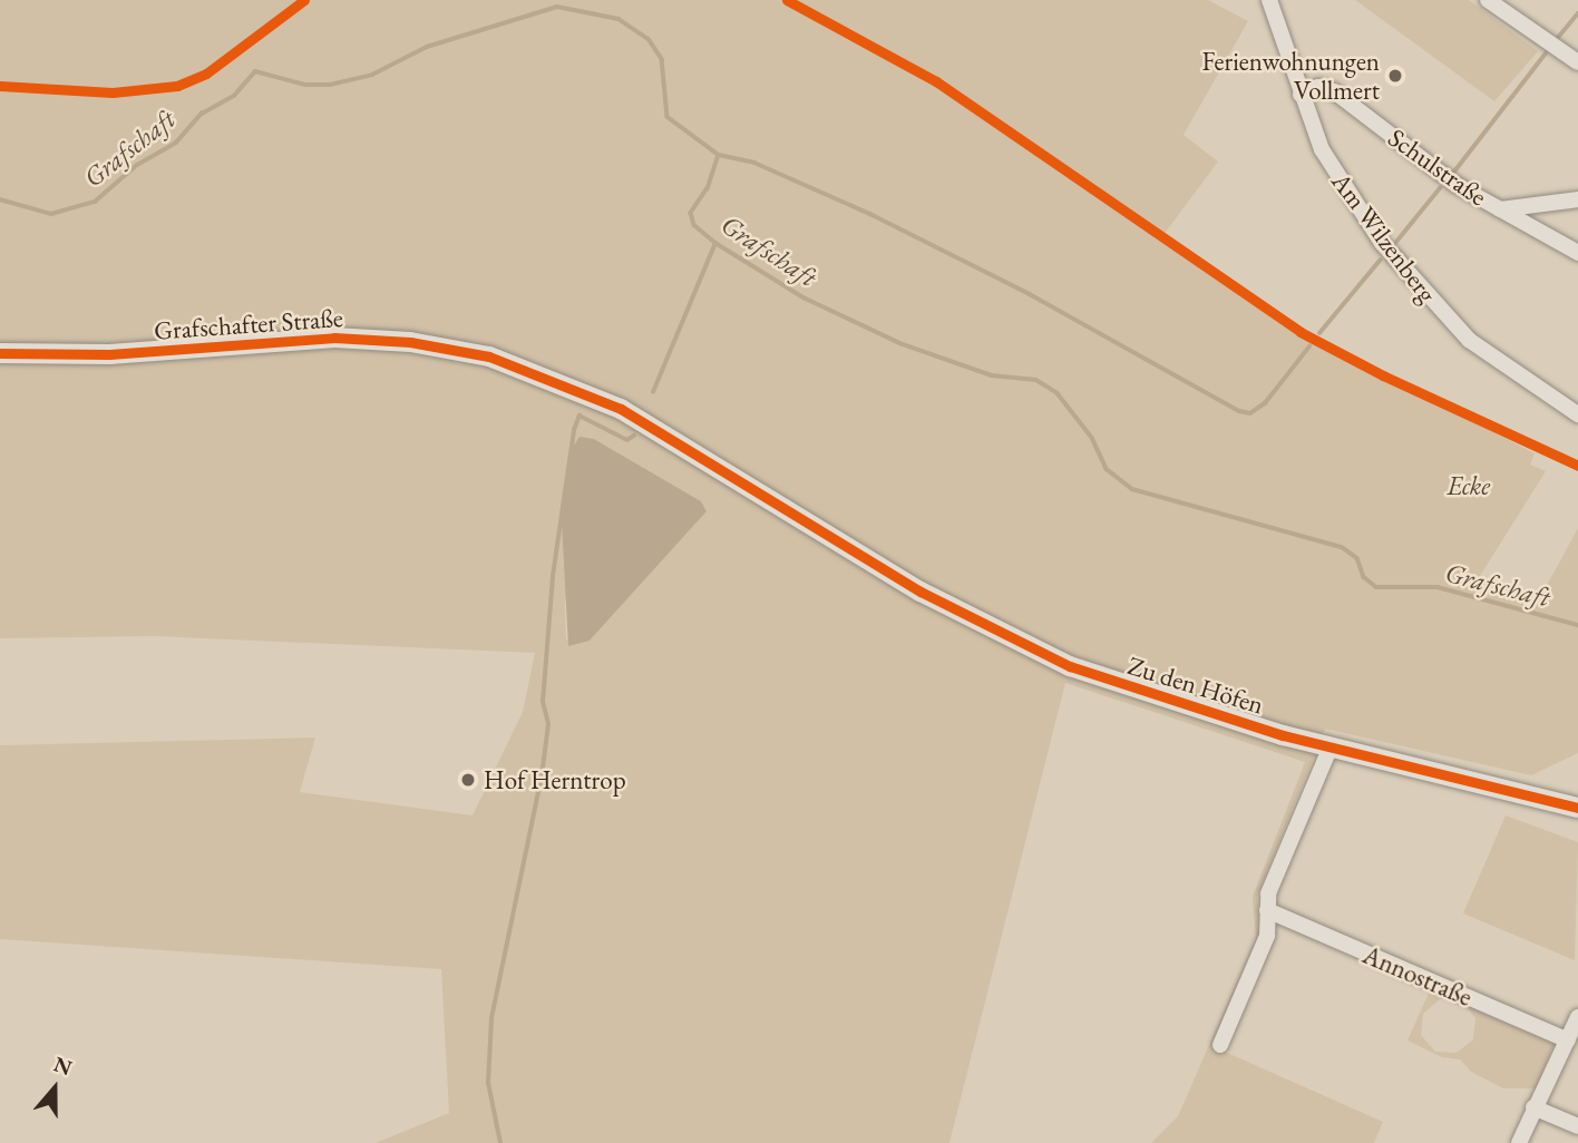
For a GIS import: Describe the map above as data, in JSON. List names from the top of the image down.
{
  "streets": {
    "street": [
      "Schulstraße",
      "Am Wilzenberg",
      "Grafschafter Straße",
      "Zu den Höfen",
      "Annostraße"
    ]
  },
  "crossings": [
    ["Schulstraße", "Am Wilzenberg"],
    ["Grafschafter Straße", "Zu den Höfen"]
  ],
  "water": ["Grafschaft"],
  "parks": ["Ecke"],
  "places": ["Ferienwohnungen Vollmert", "Hof Herntrop"],
  "north": "top"
}
